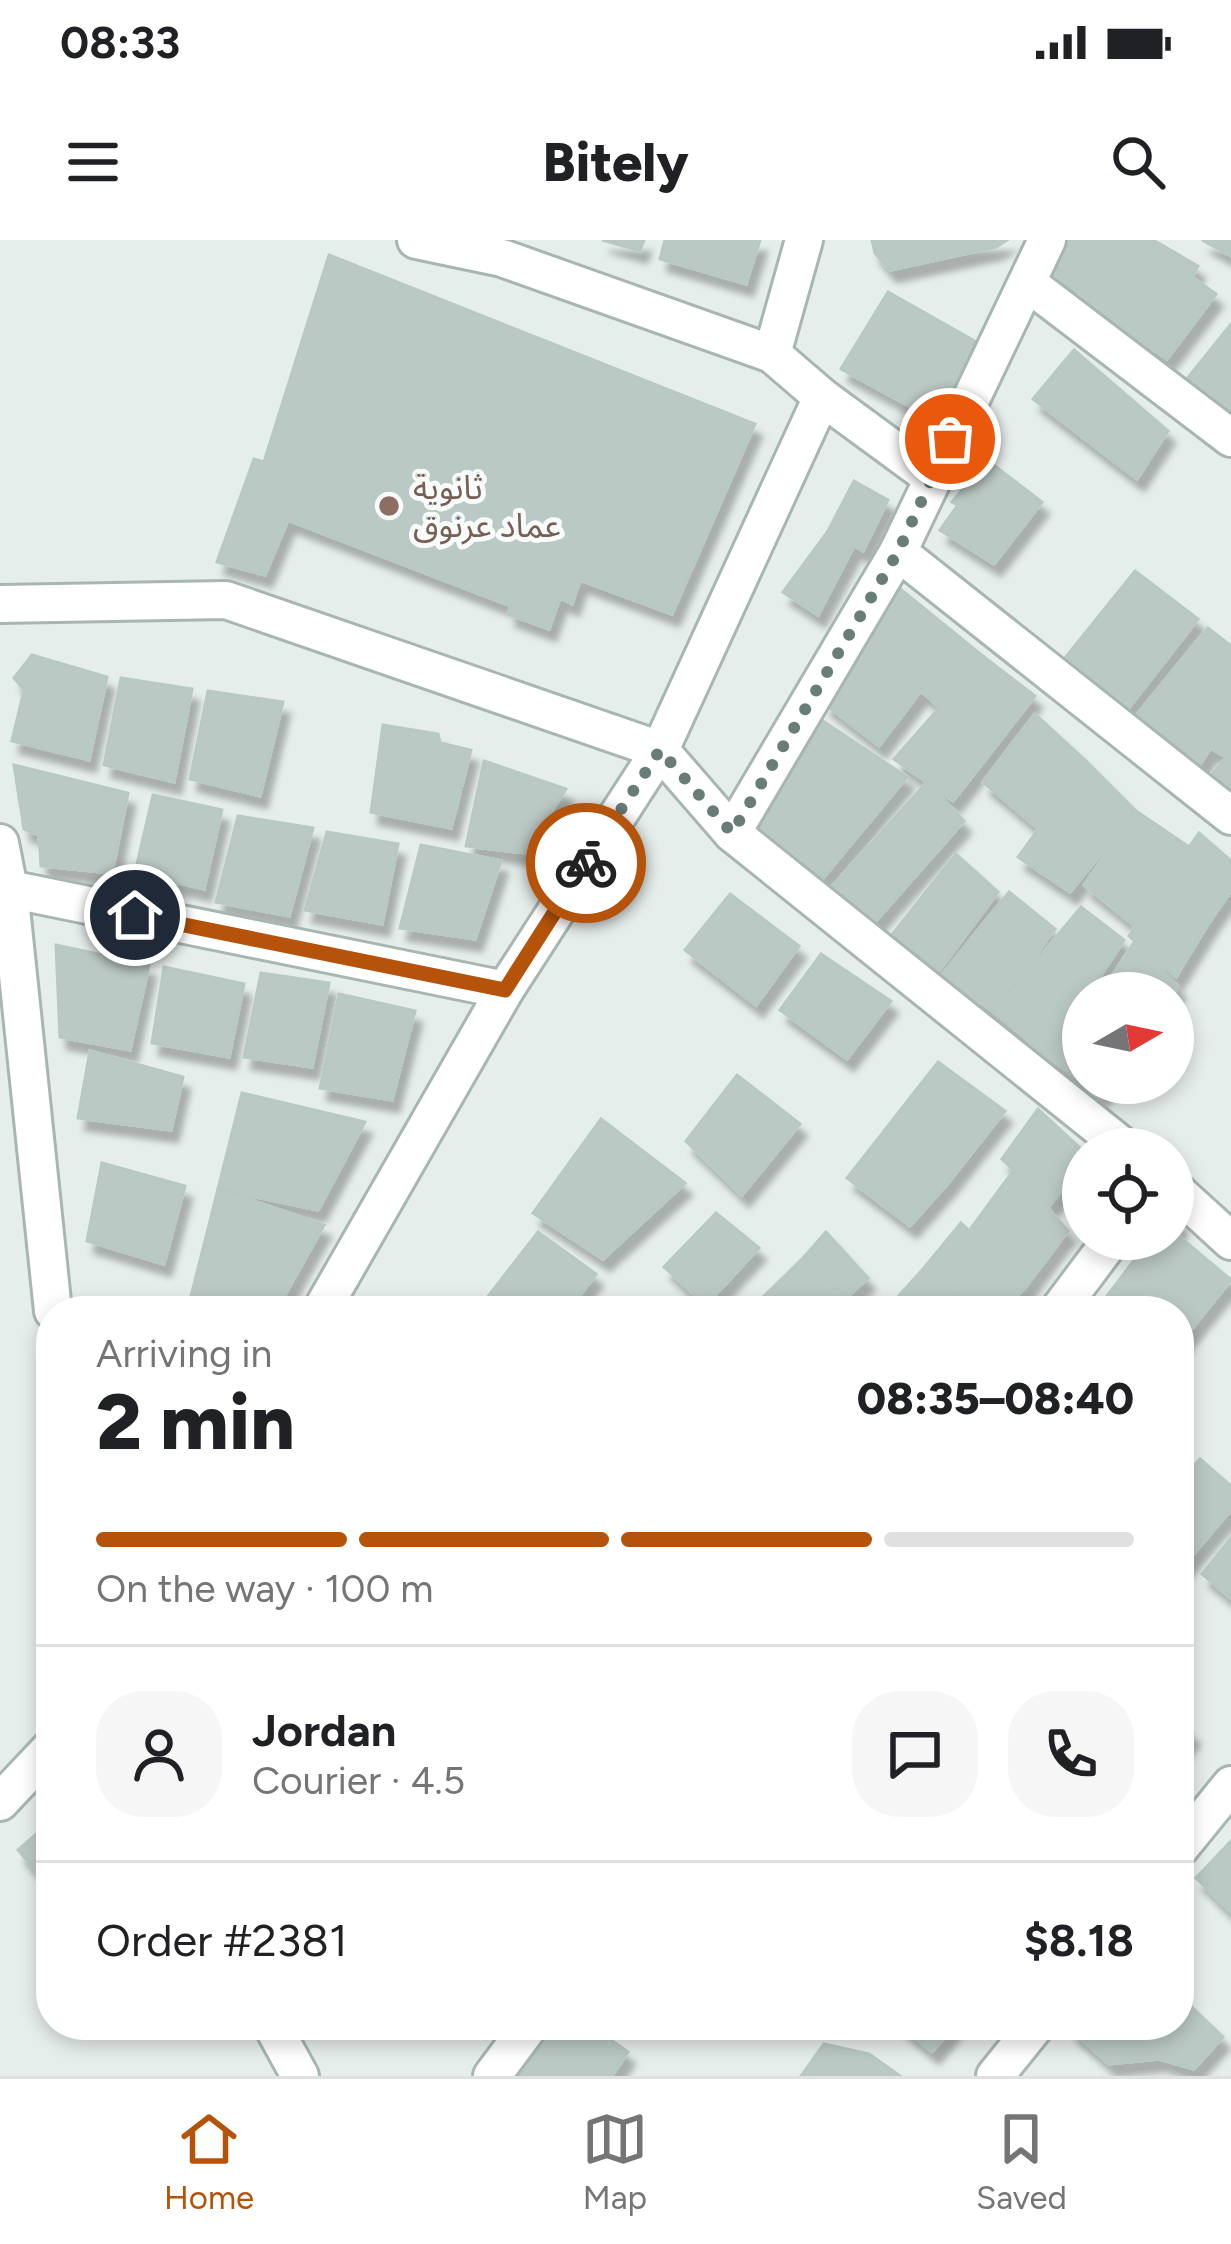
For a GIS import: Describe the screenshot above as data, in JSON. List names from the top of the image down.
{
  "places": ["ثانوية عماد عرنوق"],
  "north": "right",
  "page": {
    "status": "08:33",
    "header": "Bitely",
    "heading": ["2 min", "Arriving in", "08:35–08:40"],
    "panel": [
      "Jordan",
      "Courier · 4.5",
      "Order #2381",
      "$8.18"
    ],
    "bar": "On the way · 100 m",
    "tabs": ["Home", "Map", "Saved"]
  }
}
